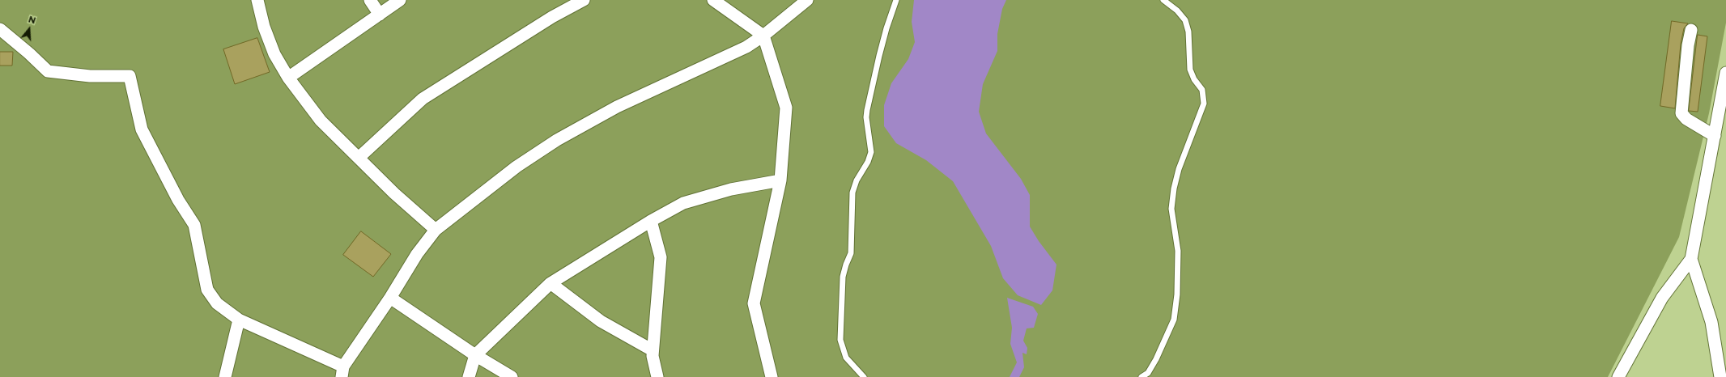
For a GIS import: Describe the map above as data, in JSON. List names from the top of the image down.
{
  "north": "top"
}
